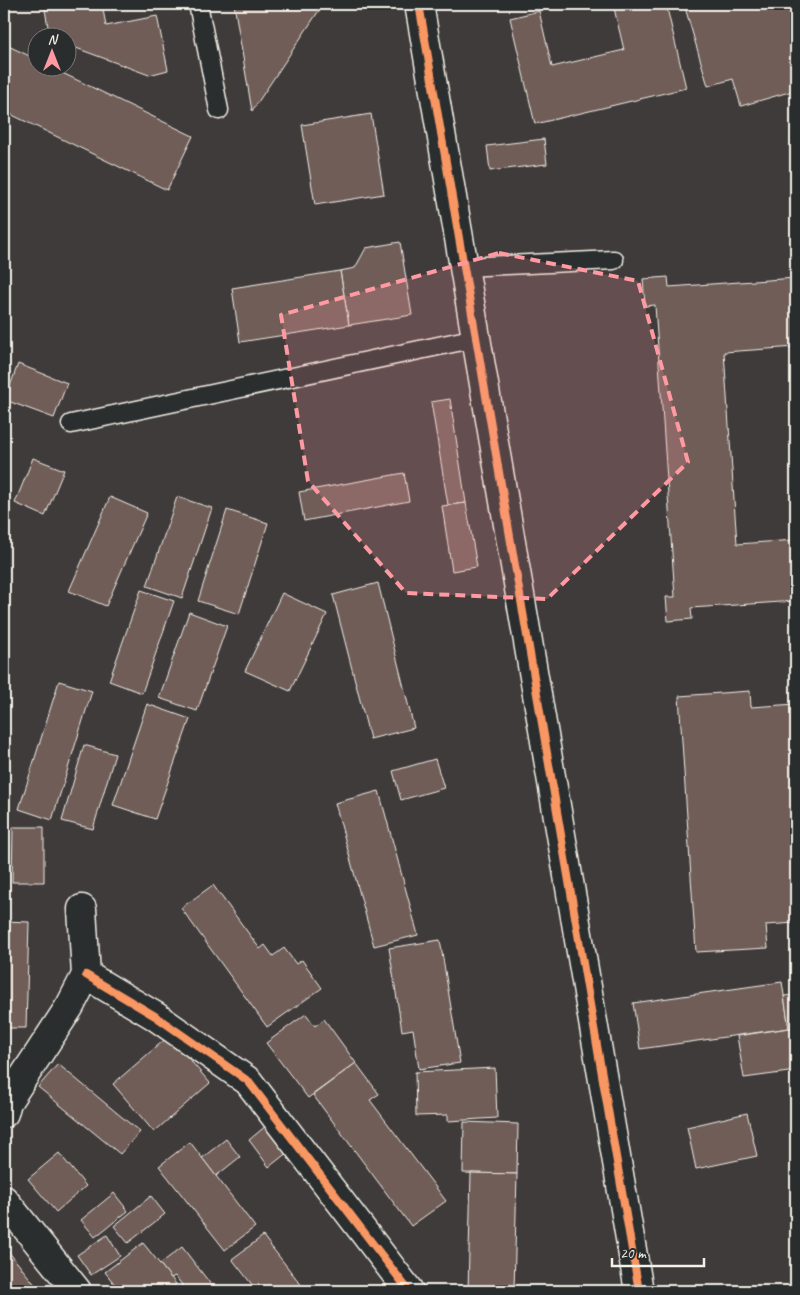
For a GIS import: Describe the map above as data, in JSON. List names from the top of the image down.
{
  "scale_bar": "20 m",
  "north": "top"
}
